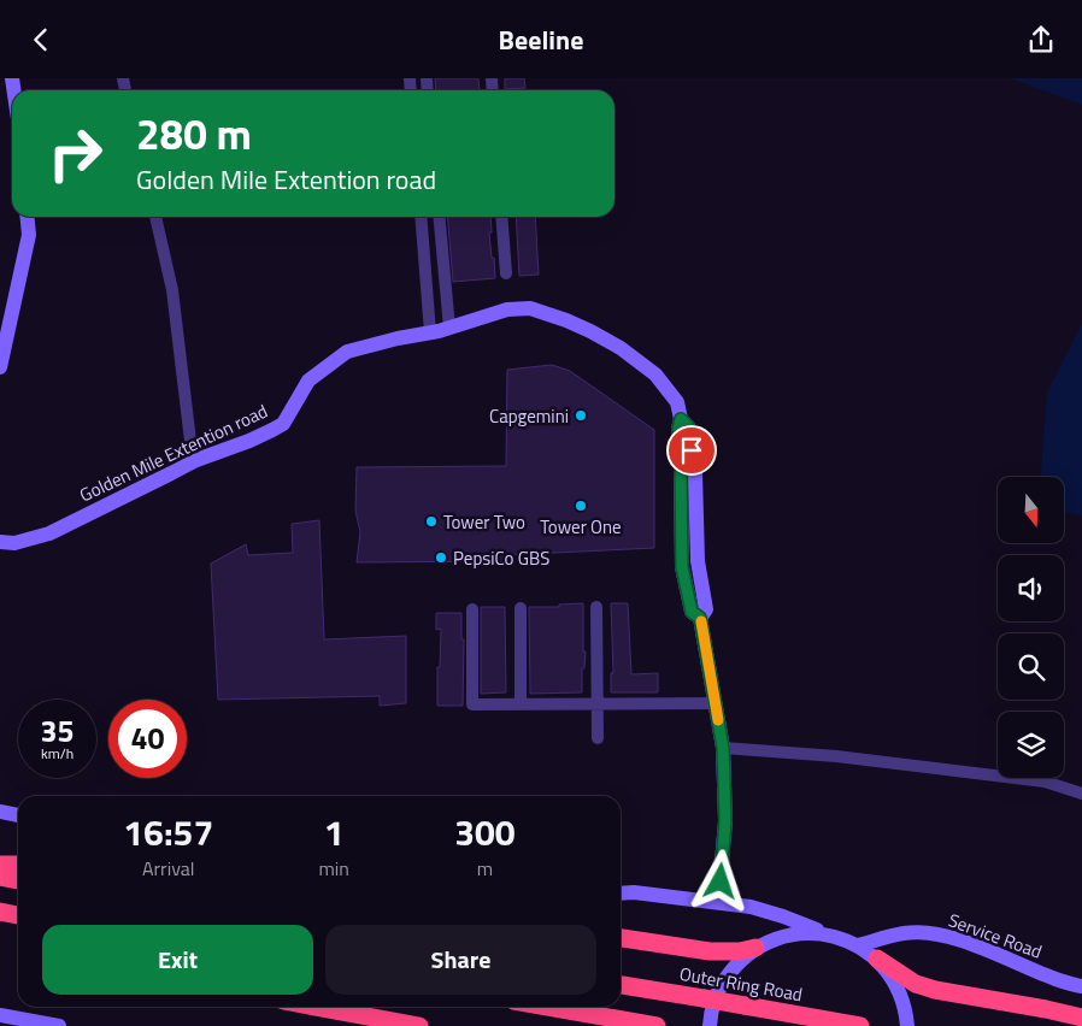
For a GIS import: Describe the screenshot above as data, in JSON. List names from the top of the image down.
{
  "streets": {
    "highway": ["Outer Ring Road"],
    "street": ["Golden Mile Extention road", "Service Road"]
  },
  "places": [
    "Capgemini",
    "Tower One",
    "Tower Two",
    "PepsiCo GBS"
  ],
  "north": "bottom",
  "page": {
    "header": "Beeline",
    "turn": ["280 m", "Golden Mile Extention road"],
    "speed": "35 km/h",
    "limit": "40",
    "eta": [
      "16:57",
      "Arrival",
      "1",
      "min",
      "300",
      "m"
    ],
    "buttons": ["Exit", "Share"]
  }
}
